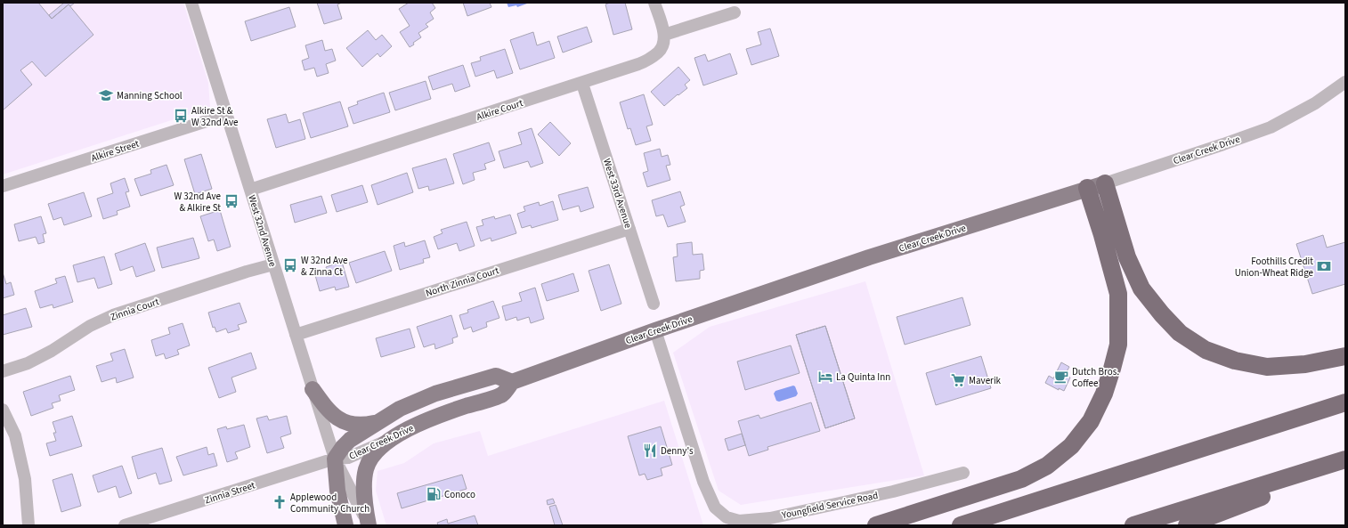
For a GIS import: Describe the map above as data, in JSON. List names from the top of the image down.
{
  "streets": {
    "main road": ["Clear Creek Drive", "West 32nd Avenue"],
    "street": [
      "Alkire Court",
      "Alkire Street",
      "West 33rd Avenue",
      "North Zinnia Court",
      "Zinnia Court",
      "Zinnia Street",
      "Youngfield Service Road"
    ]
  },
  "crossings": [
    ["Alkire Court", "West 33rd Avenue"],
    ["Alkire Court", "West 32nd Avenue"],
    ["Clear Creek Drive", "West 32nd Avenue"],
    ["Clear Creek Drive", "Zinnia Street"],
    ["Clear Creek Drive", "Youngfield Service Road"],
    ["Alkire Street", "West 32nd Avenue"],
    ["West 33rd Avenue", "North Zinnia Court"],
    ["West 32nd Avenue", "North Zinnia Court"],
    ["West 32nd Avenue", "Zinnia Court"],
    ["West 32nd Avenue", "Zinnia Street"]
  ],
  "places": {
    "school or university": ["Manning School"],
    "bus stop": ["Alkire St & W 32nd Ave", "W 32nd Ave & Alkire St", "W 32nd Ave & Zinna Ct"],
    "bank": ["Foothills Credit Union-Wheat Ridge"],
    "hotel": ["La Quinta Inn"],
    "cafe": ["Dutch Bros. Coffee"],
    "supermarket": ["Maverik"],
    "restaurant": ["Denny's"],
    "fuel station": ["Conoco"],
    "church": ["Applewood Community Church"]
  }
}
